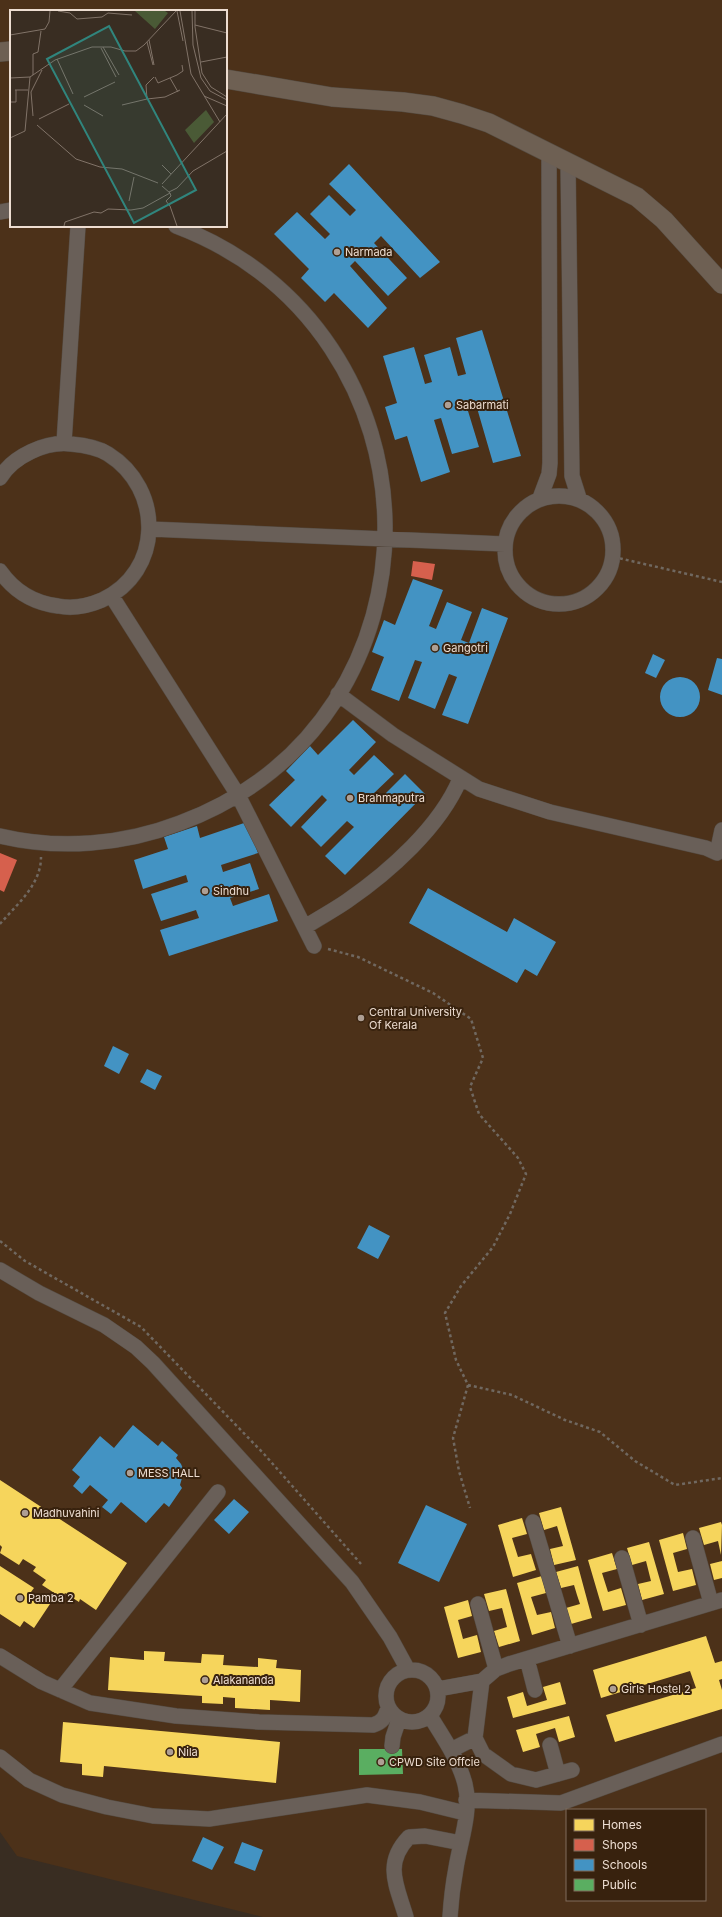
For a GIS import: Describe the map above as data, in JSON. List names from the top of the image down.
{
  "places": [
    "Narmada",
    "Sabarmati",
    "Gangotri",
    "Brahmaputra",
    "Sindhu",
    "Central University Of Kerala",
    "MESS HALL",
    "Madhuvahini",
    "Pamba 2",
    "Alakananda",
    "Girls Hostel 2",
    "Nila",
    "CPWD Site Offcie"
  ],
  "legend": [
    "Homes",
    "Shops",
    "Schools",
    "Public"
  ]
}
